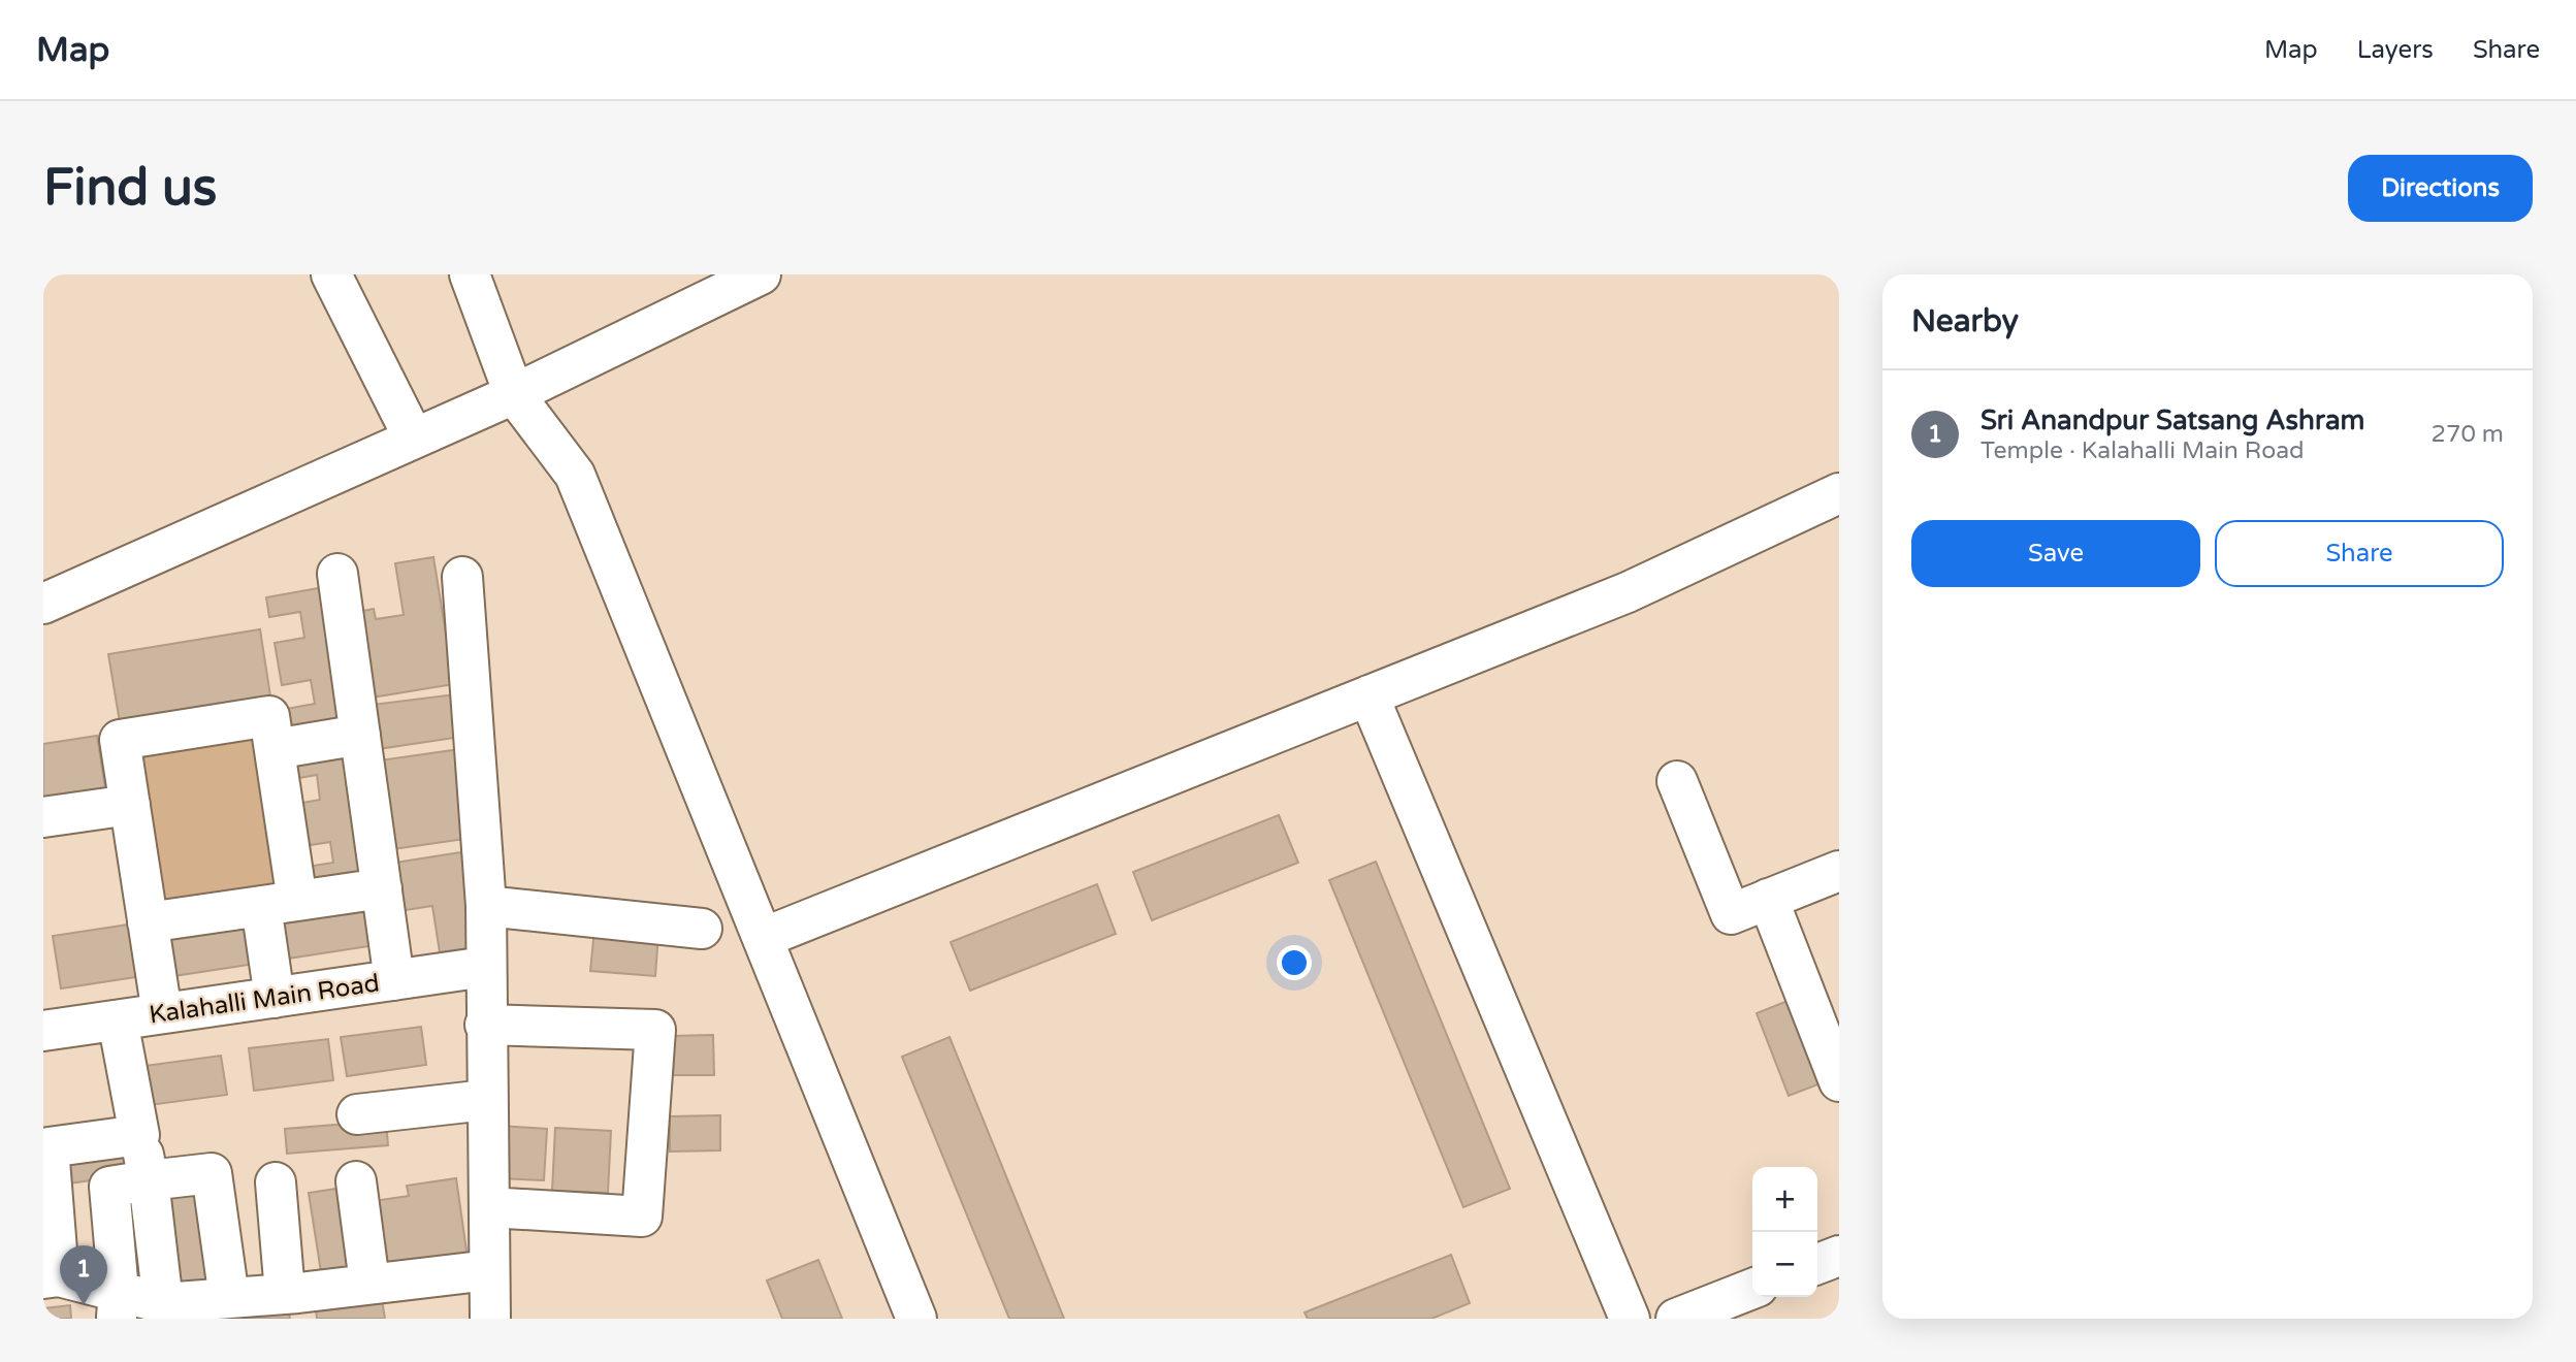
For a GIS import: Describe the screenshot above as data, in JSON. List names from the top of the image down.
{
  "streets": {
    "street": ["Kalahalli Main Road"]
  },
  "page": {
    "header": "Map",
    "nav": ["Map", "Layers", "Share"],
    "buttons": [
      "Directions",
      ["Save", "Share"]
    ],
    "title": "Find us",
    "heading": "Nearby",
    "list": [
      {
        "mark": "1",
        "name": "Sri Anandpur Satsang Ashram",
        "note": "Temple · Kalahalli Main Road",
        "value": "270 m"
      }
    ],
    "map_buttons": ["+", "−"],
    "pins": "1"
  }
}
